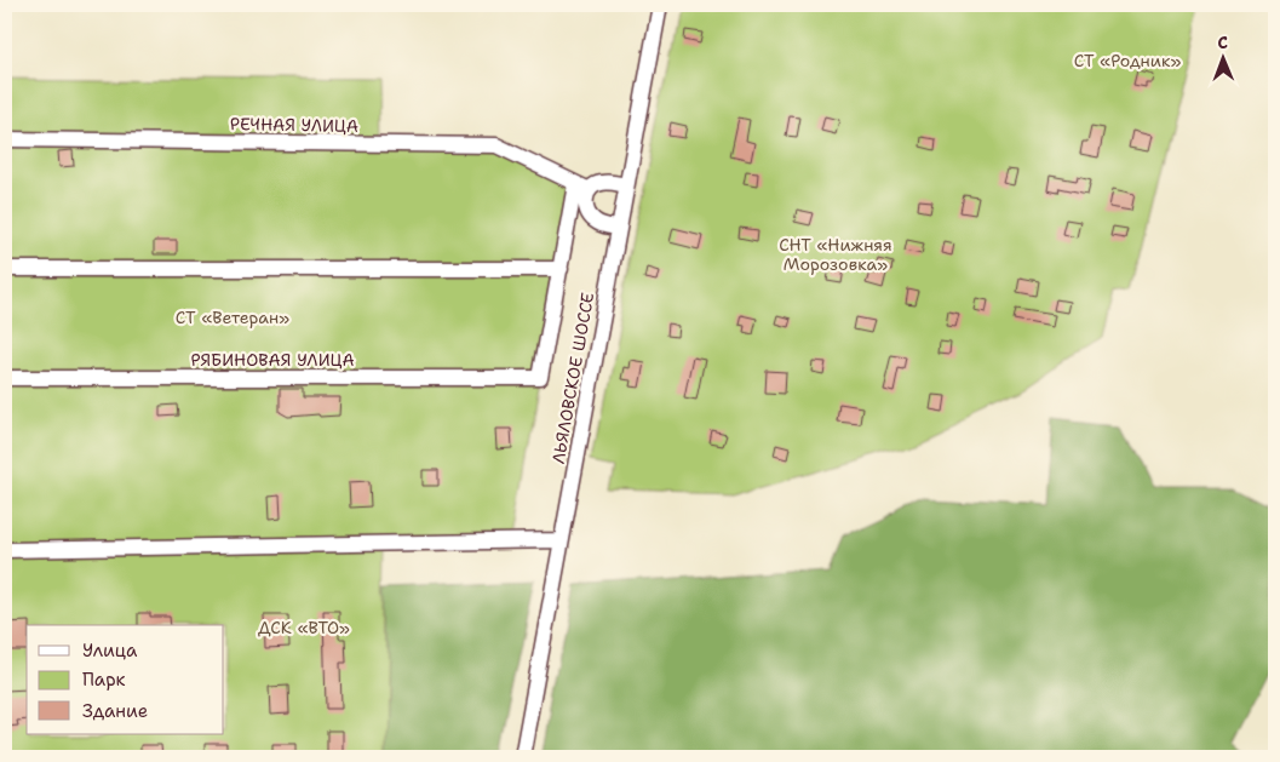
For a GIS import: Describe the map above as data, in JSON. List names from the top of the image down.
{
  "streets": {
    "street": ["РЕЧНАЯ УЛИЦА", "РЯБИНОВАЯ УЛИЦА", "ЛЬЯЛОВСКОЕ ШОССЕ"]
  },
  "parks": [
    "СТ «Родник»",
    "СНТ «Нижняя Морозовка»",
    "СТ «Ветеран»",
    "ДСК «ВТО»"
  ],
  "legend": ["Улица", "Парк", "Здание"],
  "north": "top"
}
